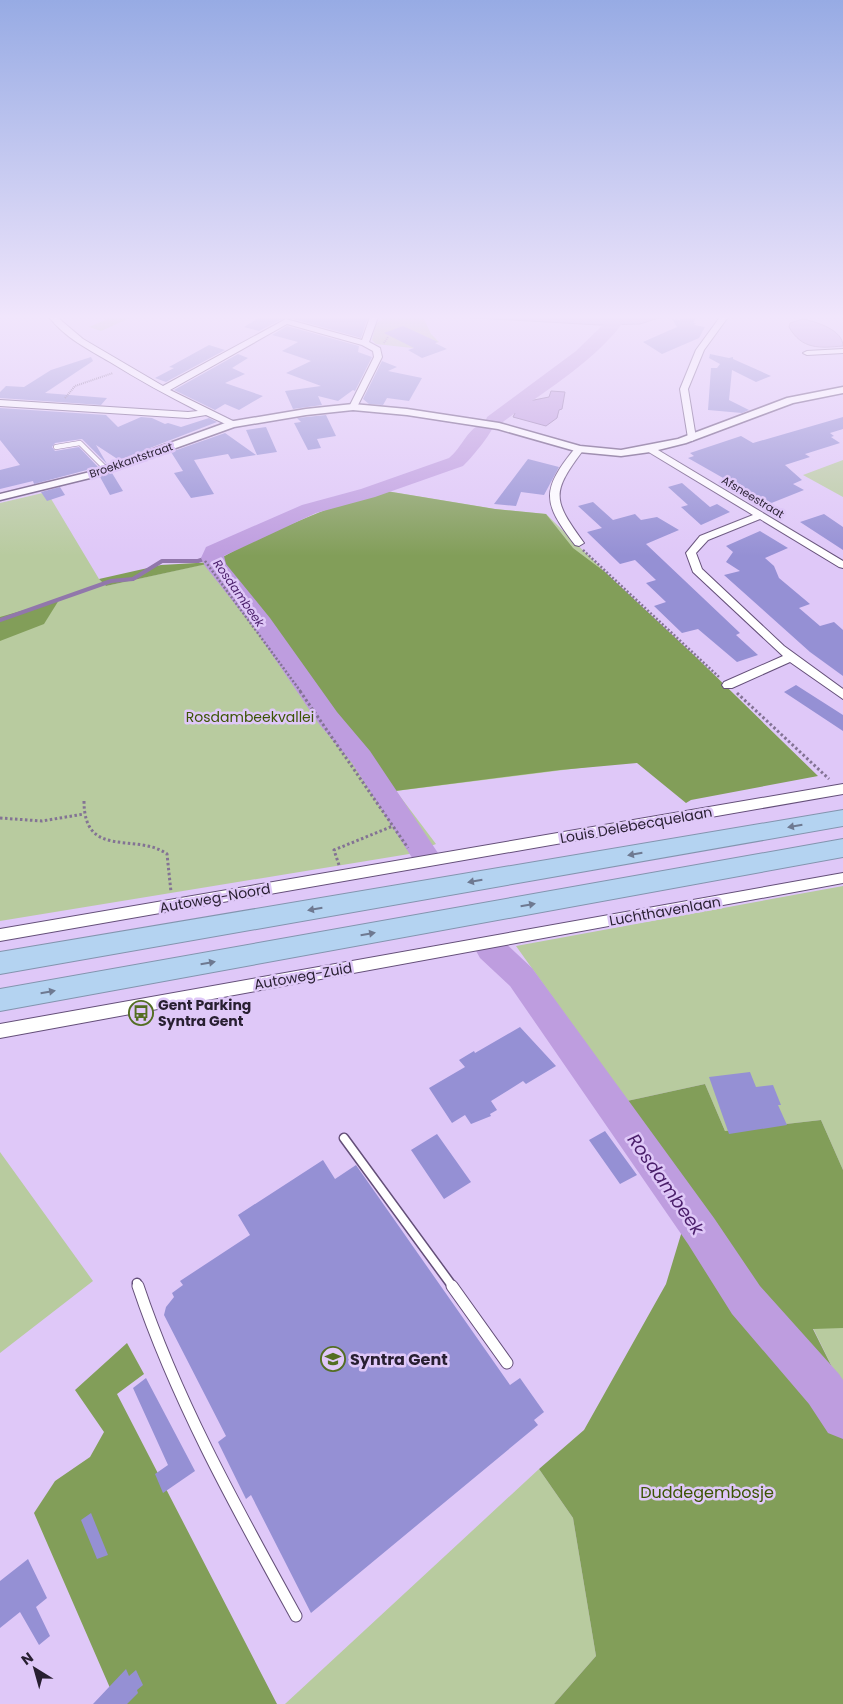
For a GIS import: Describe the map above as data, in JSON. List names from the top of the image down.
{
  "streets": {
    "street": [
      "Broekkantstraat",
      "Afsneestraat",
      "Louis Delebecquelaan",
      "Autoweg-Noord",
      "Luchthavenlaan",
      "Autoweg-Zuid"
    ]
  },
  "crossings": [
    ["Broekkantstraat", "Afsneestraat"],
    ["Louis Delebecquelaan", "Autoweg-Noord"],
    ["Luchthavenlaan", "Autoweg-Zuid"]
  ],
  "water": ["Rosdambeek"],
  "parks": ["Rosdambeekvallei", "Duddegembosje"],
  "places": {
    "bus stop": ["Gent Parking Syntra Gent"],
    "school or university": ["Syntra Gent"]
  },
  "north": "top left"
}
